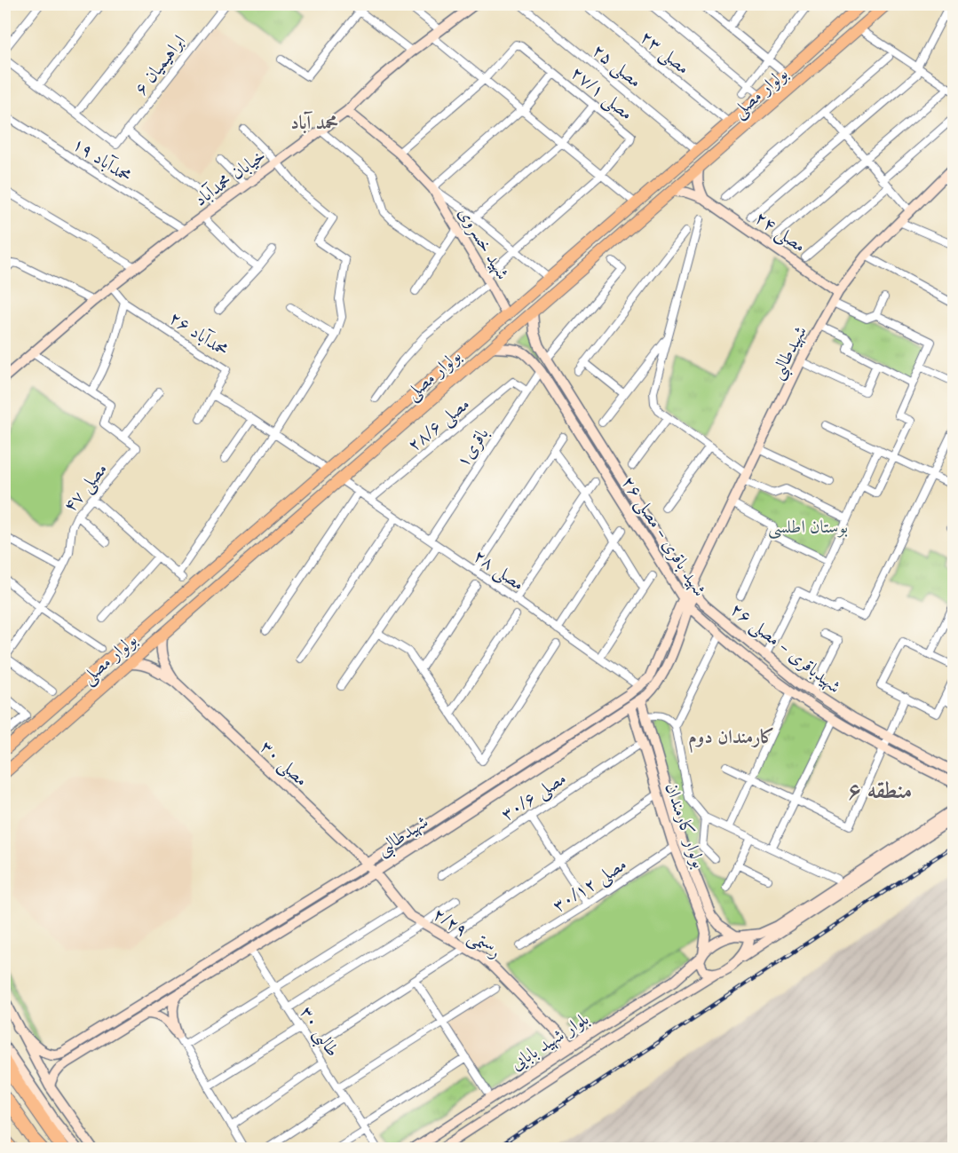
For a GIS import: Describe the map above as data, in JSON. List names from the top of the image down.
{
  "streets": {
    "main road": ["بولوار مصلی"],
    "street": [
      "مصلی ۲۳",
      "ابراهیمیان ۶",
      "مصلی ۲۵",
      "مصلی ۲۷/۱",
      "محمدآباد ۱۹",
      "خیابان محمدآباد",
      "مصلی ۲۴",
      "شهید خسروی",
      "محمدآباد ۲۶",
      "شهیدطالبی",
      "مصلی ۲۸/۶",
      "باقری۱",
      "مصلی ۴۷",
      "شهید باقری - مصلی ۲۶",
      "مصلی ۲۸",
      "شهیدباقری - مصلی ۲۶",
      "مصلی ۳۰",
      "مصلی ۳۰/۶",
      "بولوار کارمندان",
      "مصلی ۳۰/۱۲",
      "رستمی ۲/۲۹",
      "طالبی ۳۰",
      "بلوار شهید بابایی"
    ]
  },
  "crossings": [
    ["مصلی ۲۳", "بولوار مصلی"],
    ["مصلی ۲۵", "بولوار مصلی"],
    ["بولوار مصلی", "مصلی ۲۴"],
    ["بولوار مصلی", "شهید خسروی"],
    ["بولوار مصلی", "شهید باقری - مصلی ۲۶"],
    ["بولوار مصلی", "مصلی ۲۸"],
    ["بولوار مصلی", "شهیدباقری - مصلی ۲۶"],
    ["محمدآباد ۱۹", "خیابان محمدآباد"],
    ["خیابان محمدآباد", "شهید خسروی"],
    ["خیابان محمدآباد", "محمدآباد ۲۶"],
    ["مصلی ۲۴", "شهیدطالبی"],
    ["شهیدطالبی", "شهید باقری - مصلی ۲۶"],
    ["شهیدطالبی", "مصلی ۲۸"],
    ["شهیدطالبی", "شهیدباقری - مصلی ۲۶"],
    ["شهیدطالبی", "مصلی ۳۰"],
    ["شهیدطالبی", "بولوار کارمندان"],
    ["شهیدطالبی", "رستمی ۲/۲۹"],
    ["شهیدطالبی", "طالبی ۳۰"],
    ["مصلی ۲۸/۶", "باقری۱"],
    ["مصلی ۲۸/۶", "مصلی ۲۸"],
    ["باقری۱", "شهید باقری - مصلی ۲۶"],
    ["باقری۱", "مصلی ۲۸"],
    ["مصلی ۳۰", "رستمی ۲/۲۹"],
    ["مصلی ۳۰/۶", "بولوار کارمندان"],
    ["بولوار کارمندان", "مصلی ۳۰/۱۲"],
    ["بولوار کارمندان", "بلوار شهید بابایی"],
    ["رستمی ۲/۲۹", "بلوار شهید بابایی"]
  ],
  "districts": ["محمد آباد", "کارمندان دوم", "منطقه ۶"],
  "parks": ["بوستان اطلسی"]
}
